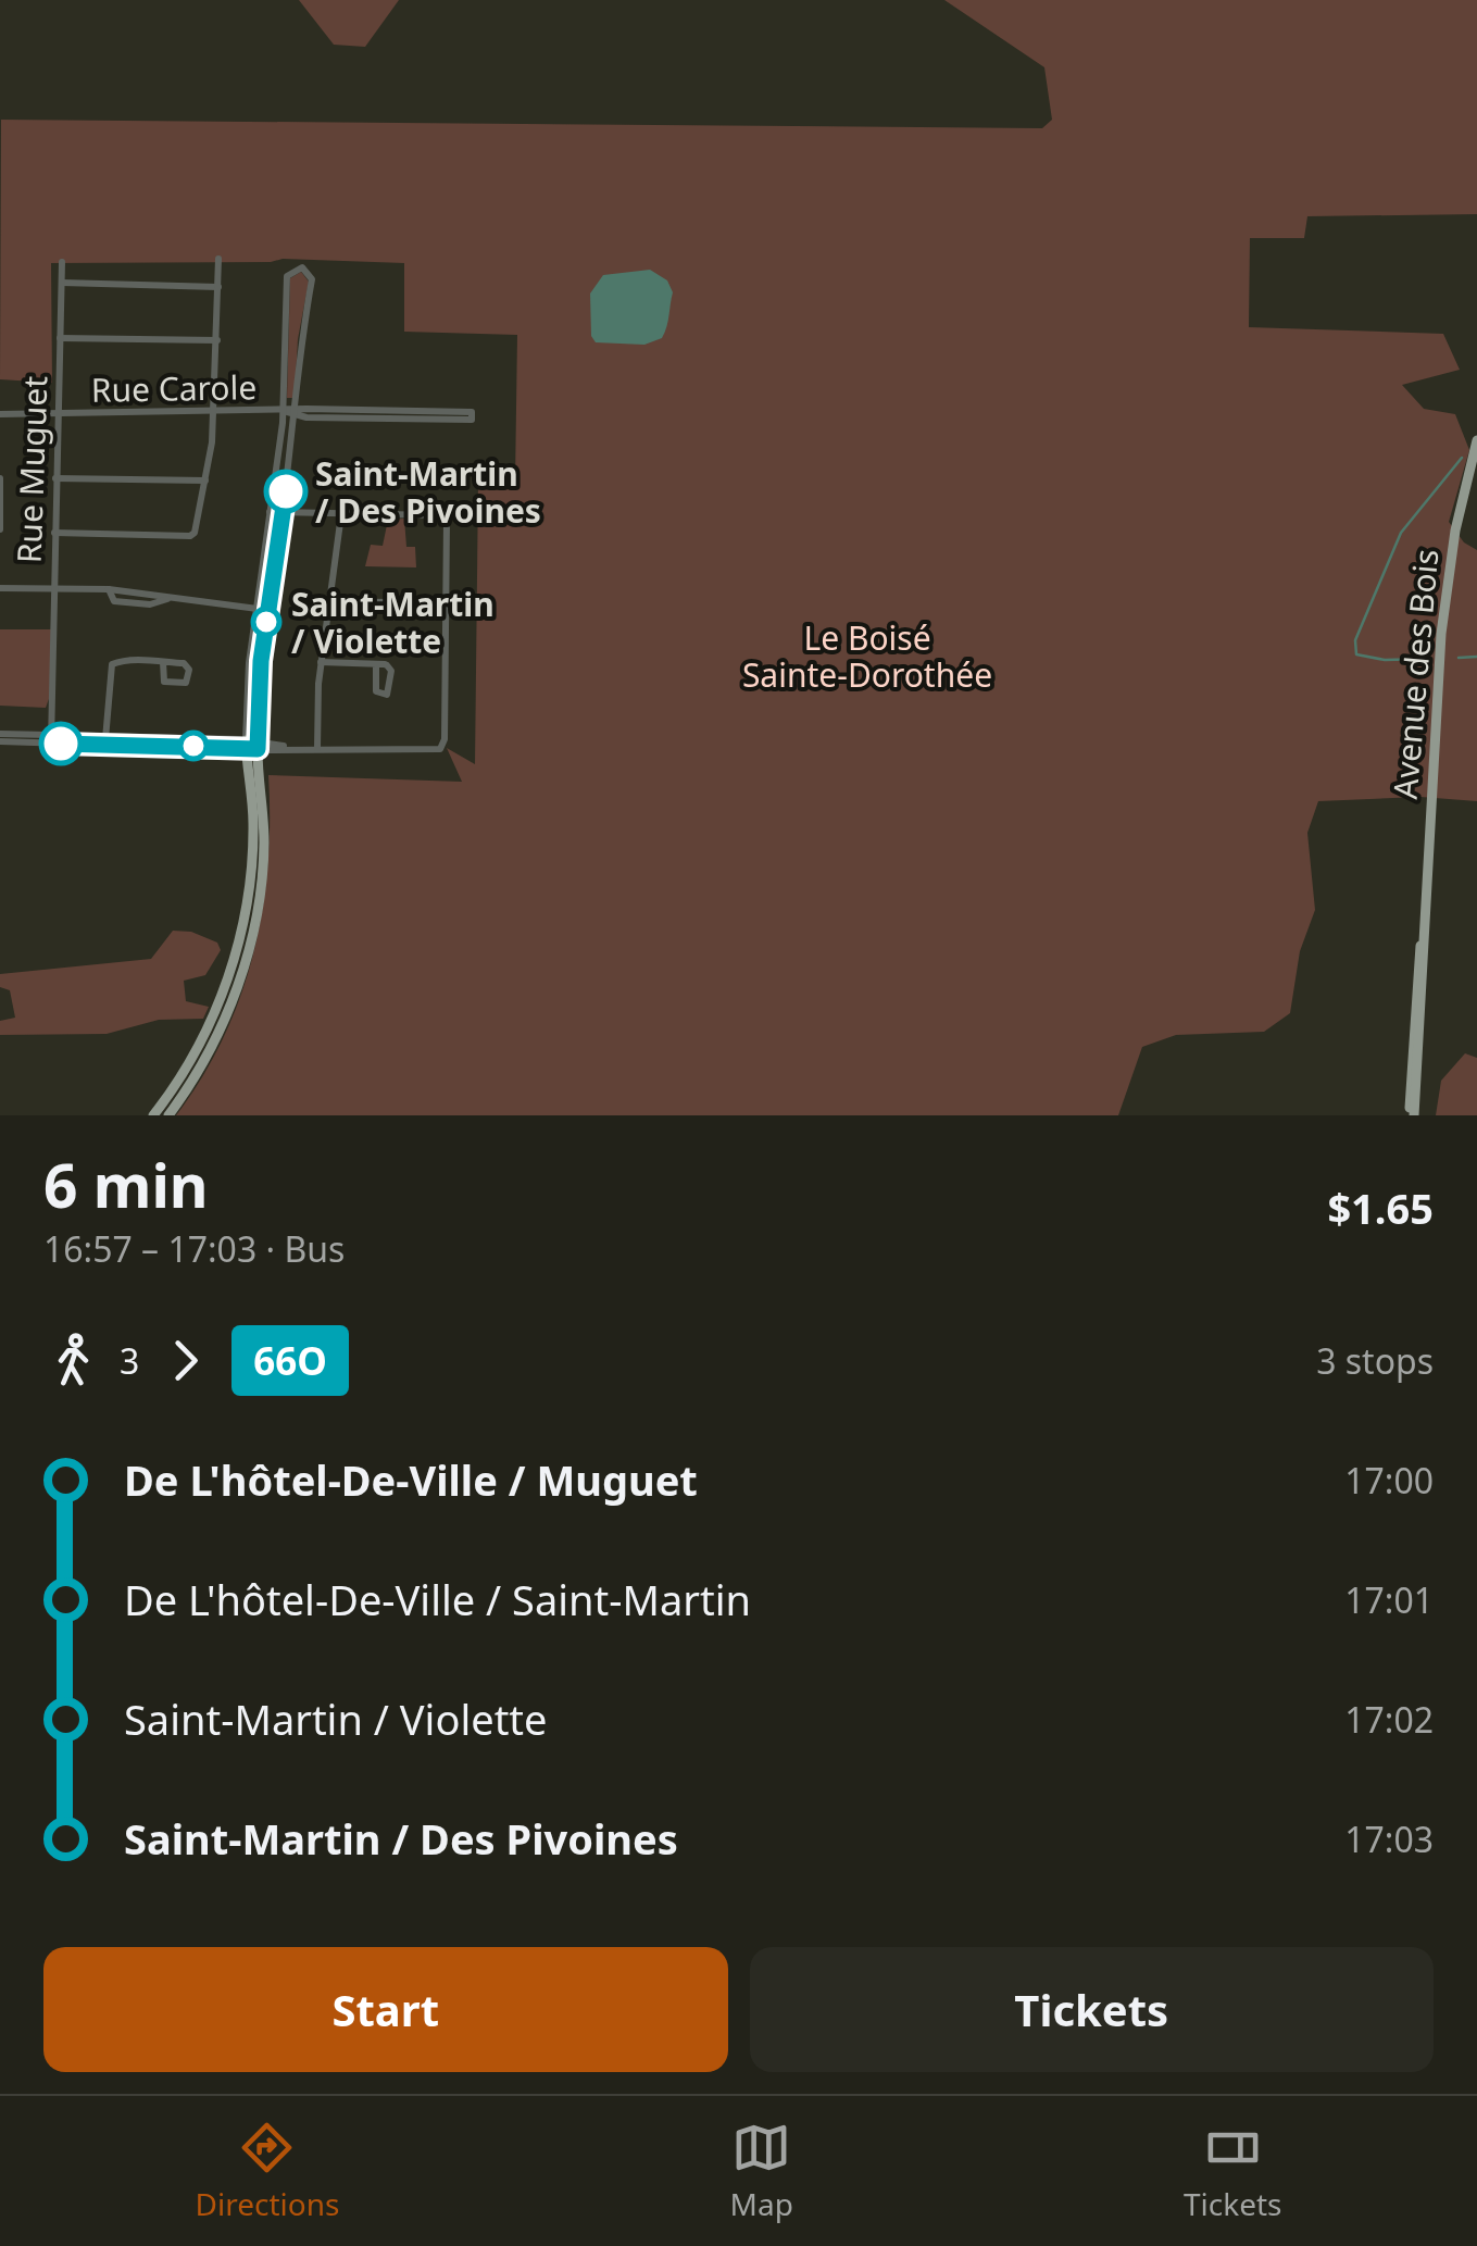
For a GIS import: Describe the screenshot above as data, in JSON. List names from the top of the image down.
{
  "streets": {
    "main road": ["Avenue des Bois"],
    "street": ["Rue Carole", "Rue Muguet"]
  },
  "crossings": [
    ["Rue Carole", "Rue Muguet"]
  ],
  "parks": ["Le Boisé Sainte-Dorothée"],
  "places": ["Saint-Martin / Des Pivoines", "Saint-Martin / Violette"],
  "lines": ["bus line 66O"],
  "page": {
    "heading": ["6 min", "16:57 – 17:03 · Bus", "$1.65"],
    "legs": ["3", "66O", "3 stops"],
    "list": [
      {
        "name": "De L'hôtel-De-Ville / Muguet",
        "value": "17:00"
      },
      {
        "name": "De L'hôtel-De-Ville / Saint-Martin",
        "value": "17:01"
      },
      {
        "name": "Saint-Martin / Violette",
        "value": "17:02"
      },
      {
        "name": "Saint-Martin / Des Pivoines",
        "value": "17:03"
      }
    ],
    "buttons": ["Start", "Tickets"],
    "tabs": ["Directions", "Map", "Tickets"]
  }
}
